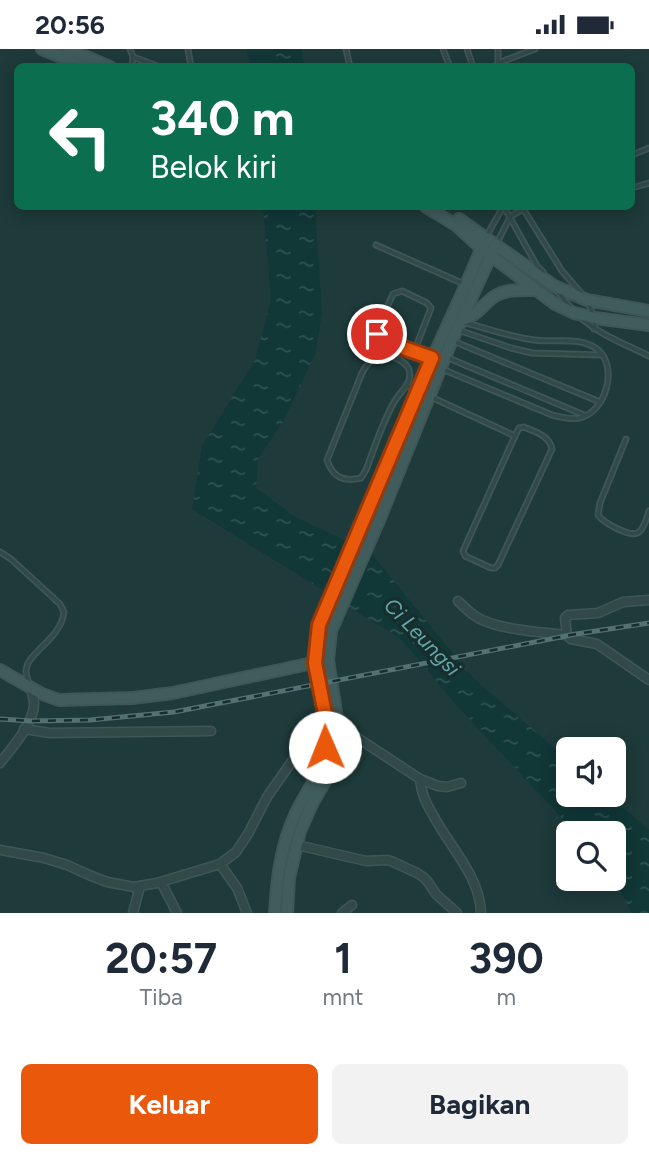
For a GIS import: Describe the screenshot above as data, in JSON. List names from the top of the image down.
{
  "water": ["Ci Leungsi"],
  "page": {
    "status": "20:56",
    "turn": ["340 m", "Belok kiri"],
    "eta": [
      "20:57",
      "Tiba",
      "1",
      "mnt",
      "390",
      "m"
    ],
    "buttons": ["Keluar", "Bagikan"]
  }
}
